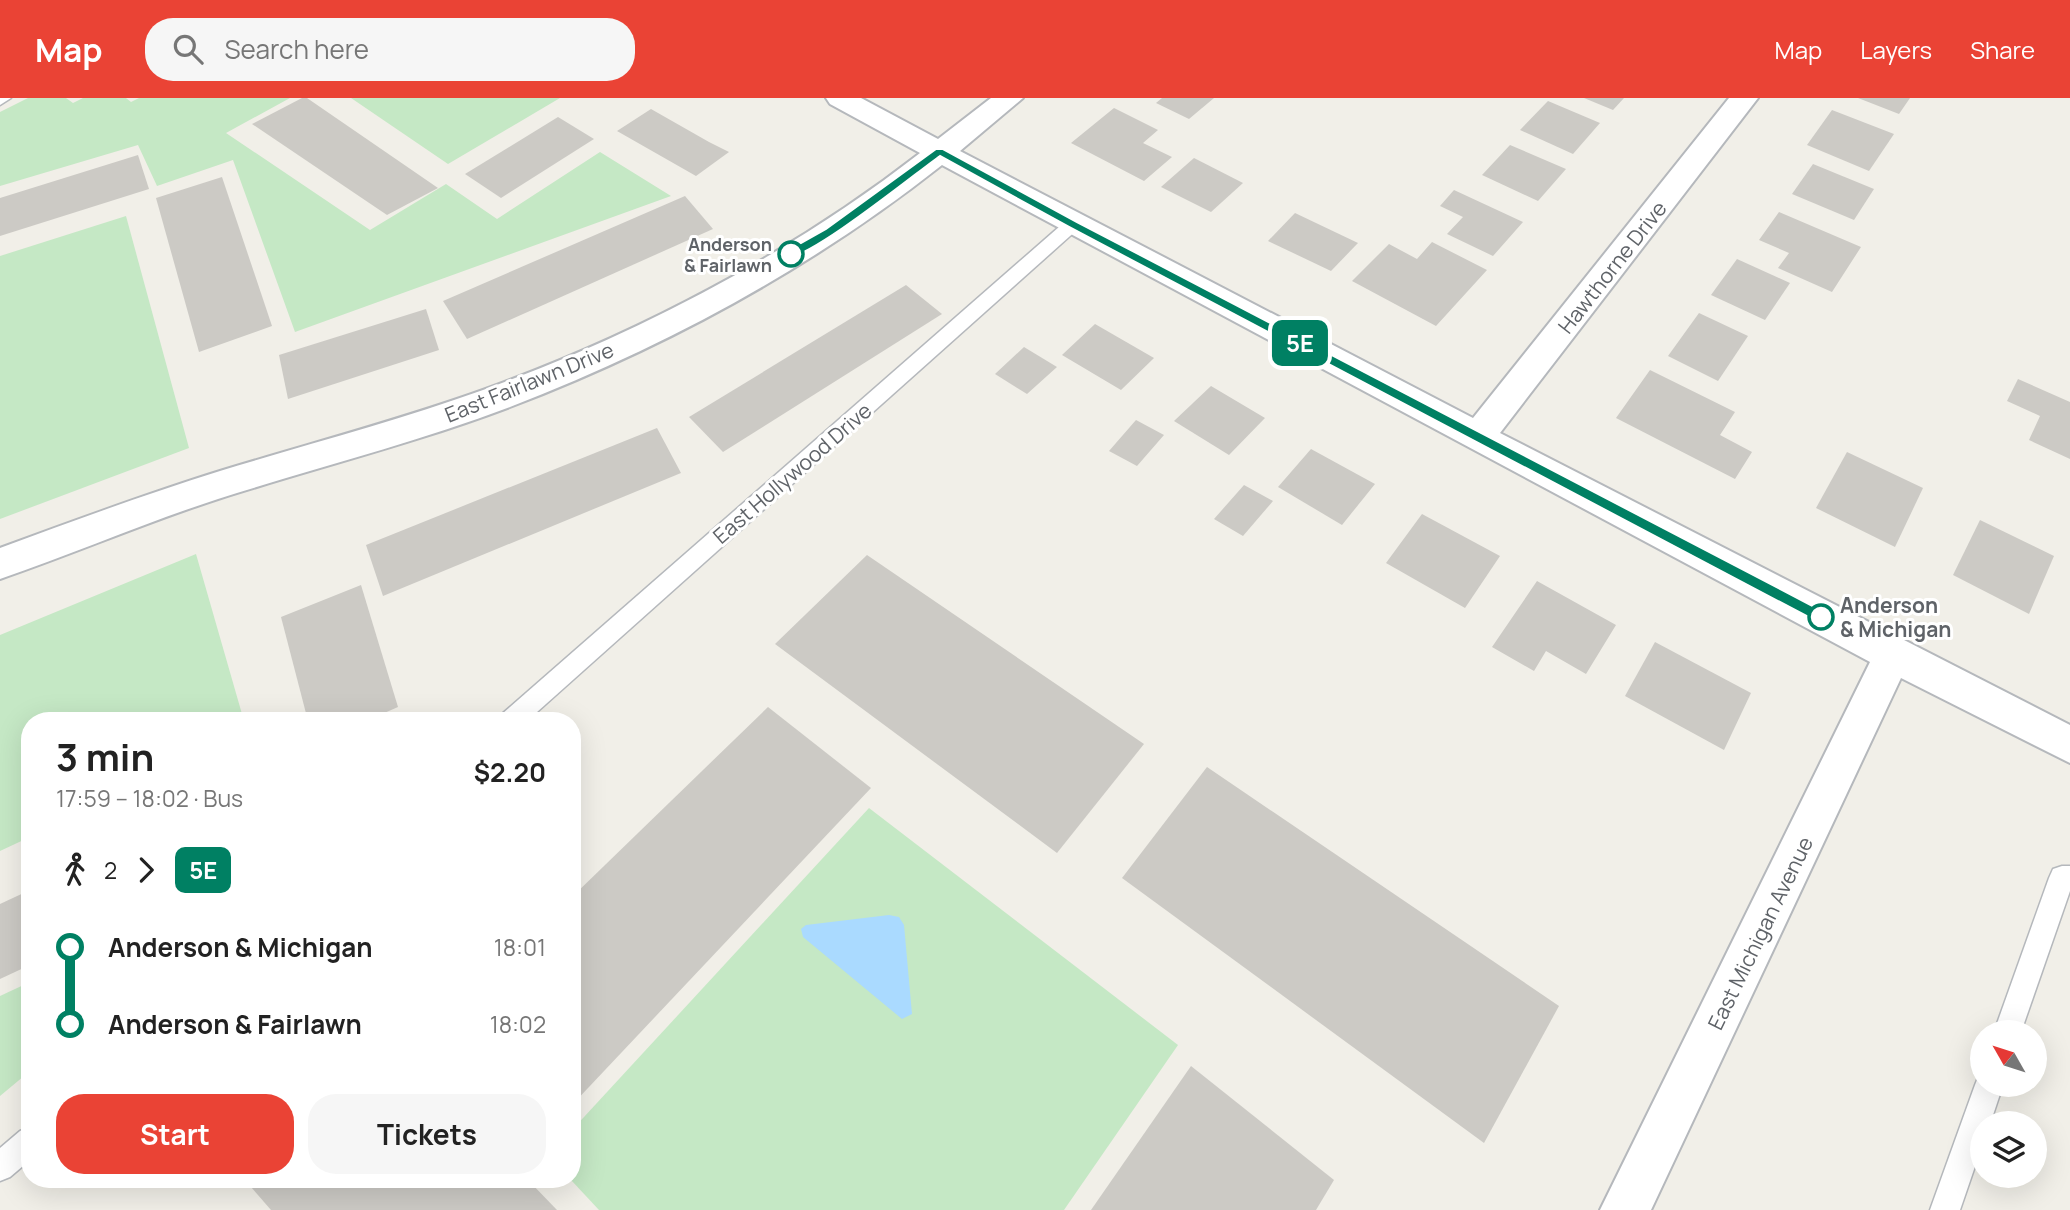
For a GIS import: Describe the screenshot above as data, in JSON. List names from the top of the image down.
{
  "streets": {
    "street": ["Hawthorne Drive", "East Fairlawn Drive", "East Michigan Avenue"],
    "lane": ["East Hollywood Drive"]
  },
  "places": ["Anderson & Fairlawn", "Anderson & Michigan"],
  "lines": ["bus line 5E"],
  "north": "top left",
  "page": {
    "header": "Map",
    "search": "Search here",
    "nav": ["Map", "Layers", "Share"],
    "on_map": "5E",
    "heading": ["3 min", "17:59 – 18:02 · Bus", "$2.20"],
    "legs": ["2", "5E"],
    "list": [
      {
        "name": "Anderson & Michigan",
        "value": "18:01"
      },
      {
        "name": "Anderson & Fairlawn",
        "value": "18:02"
      }
    ],
    "buttons": ["Start", "Tickets"]
  }
}
